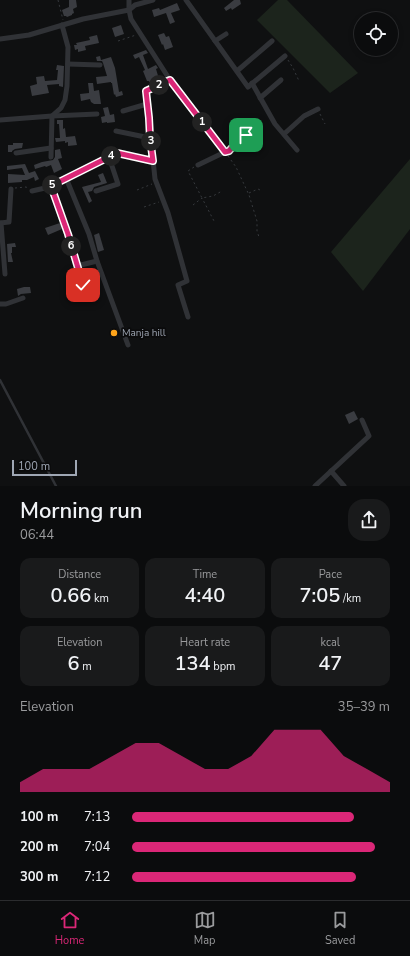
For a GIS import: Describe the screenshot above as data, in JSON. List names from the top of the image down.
{
  "places": ["Manja hill"],
  "scale_bar": "100 m",
  "page": {
    "pins": [
      "2",
      "1",
      "3",
      "4",
      "5",
      "6"
    ],
    "scale": "100 m",
    "heading": ["Morning run", "06:44"],
    "stats": [
      ["Distance", "0.66 km"],
      ["Time", "4:40"],
      ["Pace", "7:05 /km"],
      ["Elevation", "6 m"],
      ["Heart rate", "134 bpm"],
      ["kcal", "47"]
    ],
    "chart": ["Elevation", "35–39 m"],
    "list": [
      {
        "name": "100 m",
        "note": "7:13"
      },
      {
        "name": "200 m",
        "note": "7:04"
      },
      {
        "name": "300 m",
        "note": "7:12"
      }
    ],
    "tabs": ["Home", "Map", "Saved"]
  }
}
